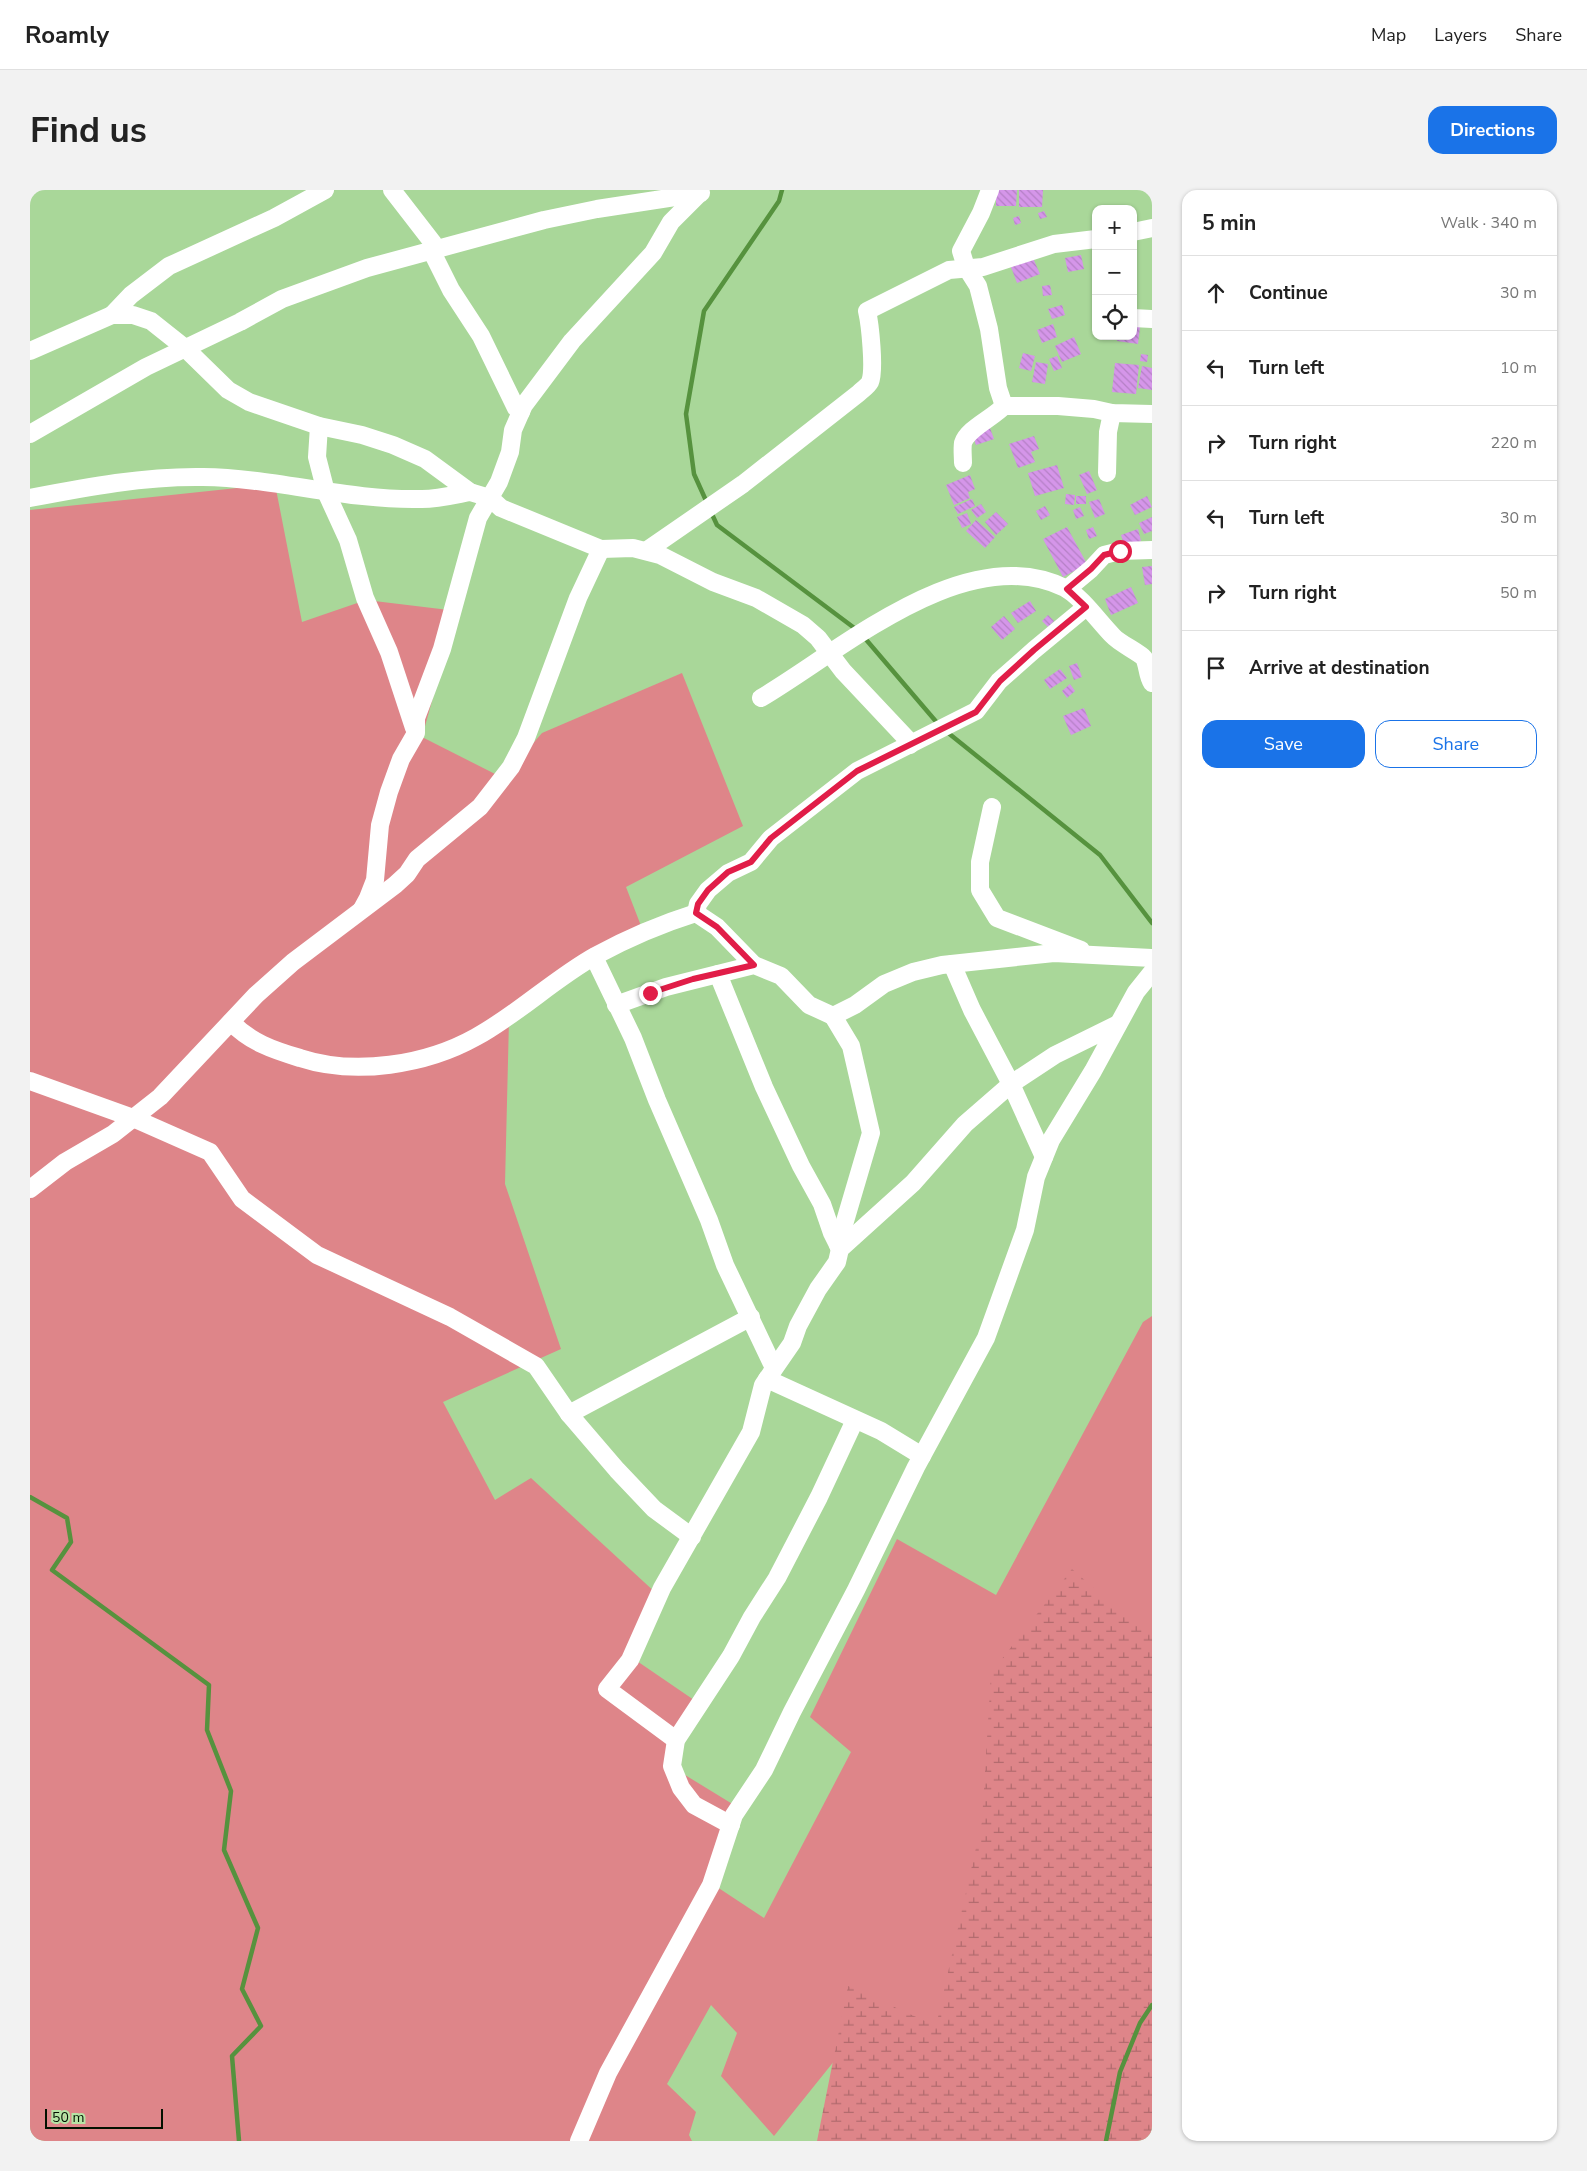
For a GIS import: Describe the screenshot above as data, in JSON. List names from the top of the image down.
{
  "scale_bar": "50 m",
  "page": {
    "header": "Roamly",
    "nav": ["Map", "Layers", "Share"],
    "buttons": [
      "Directions",
      ["Save", "Share"]
    ],
    "title": "Find us",
    "heading": ["5 min", "Walk · 340 m"],
    "map_buttons": ["+", "−"],
    "list": [
      ["Continue", "30 m"],
      ["Turn left", "10 m"],
      ["Turn right", "220 m"],
      ["Turn left", "30 m"],
      ["Turn right", "50 m"],
      "Arrive at destination"
    ],
    "scale": "50 m"
  }
}
